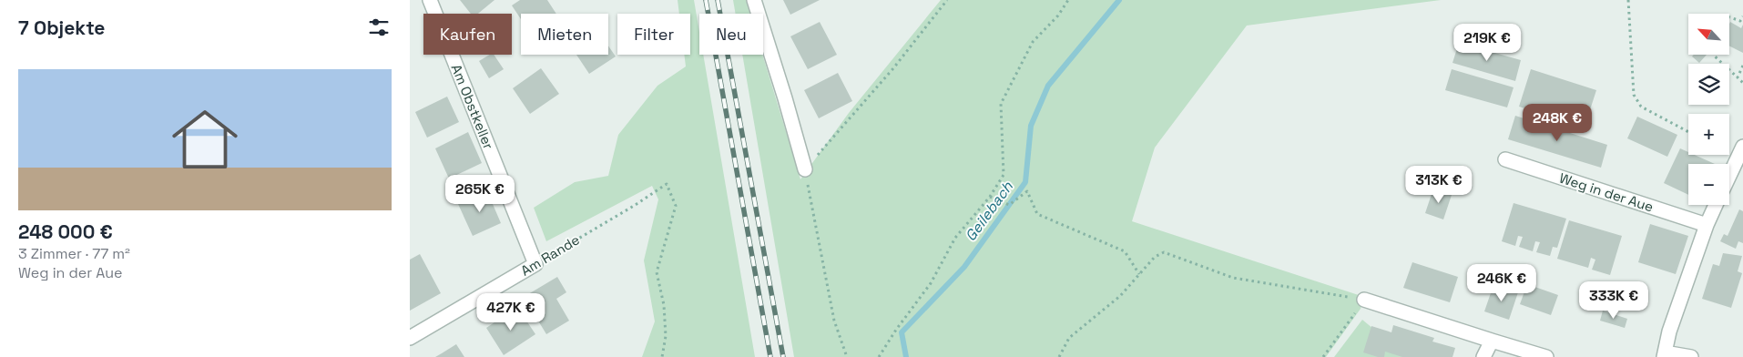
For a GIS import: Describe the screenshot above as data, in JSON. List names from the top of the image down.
{
  "streets": {
    "street": ["Am Obstkeller", "Weg in der Aue", "Am Rande"]
  },
  "crossings": [
    ["Am Obstkeller", "Am Rande"]
  ],
  "water": ["Geilebach"],
  "north": "top left",
  "page": {
    "heading": "7 Objekte",
    "map_buttons": ["+", "−"],
    "chip": [
      "Kaufen",
      "Mieten",
      "Filter",
      "Neu"
    ],
    "price": [
      "219K €",
      "248K €",
      "313K €",
      "265K €",
      "246K €",
      "333K €",
      "427K €"
    ],
    "list": [
      {
        "name": "248 000 €",
        "note": "3 Zimmer · 77 m² · Weg in der Aue"
      }
    ]
  }
}
